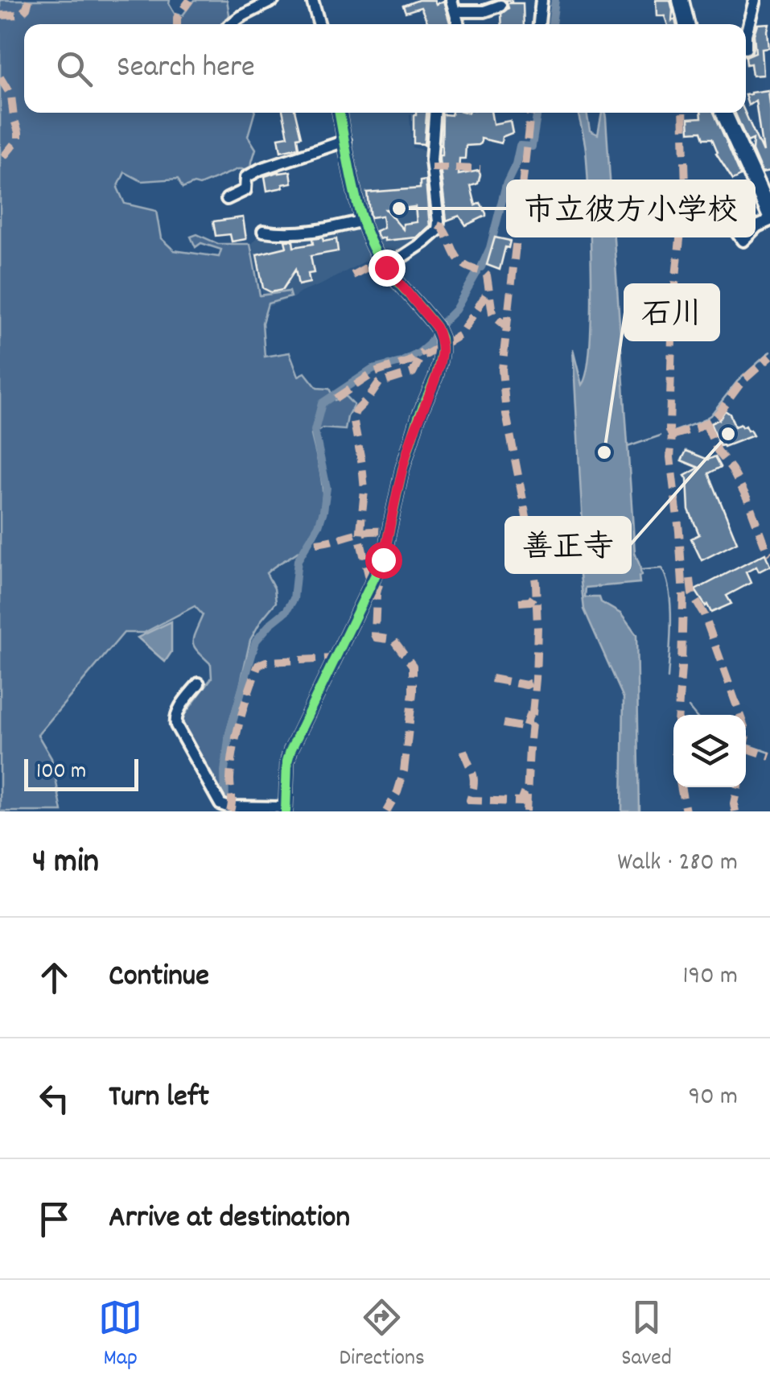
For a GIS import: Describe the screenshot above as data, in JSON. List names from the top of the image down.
{
  "places": ["市立彼方小学校", "善正寺", "石川"],
  "scale_bar": "100 m",
  "page": {
    "search": "Search here",
    "scale": "100 m",
    "heading": ["4 min", "Walk · 280 m"],
    "list": [
      ["Continue", "190 m"],
      ["Turn left", "90 m"],
      "Arrive at destination"
    ],
    "nav": ["Map", "Directions", "Saved"]
  }
}
